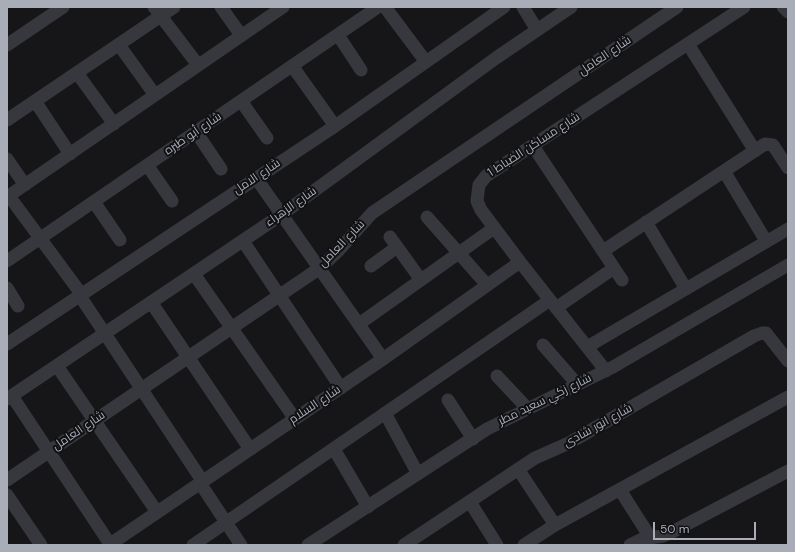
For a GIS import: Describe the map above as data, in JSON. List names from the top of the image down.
{
  "streets": {
    "street": [
      "شارع العامل",
      "شارع أبو طيره",
      "شارع مساكن الضباط 1",
      "شارع الامل",
      "شارع الزهراء",
      "شارع زكي سعيد مطر",
      "شارع السلام",
      "شارع انور شادى"
    ]
  },
  "crossings": [
    ["شارع مساكن الضباط 1", "شارع زكي سعيد مطر"],
    ["شارع مساكن الضباط 1", "شارع السلام"]
  ],
  "scale_bar": "50 m"
}
